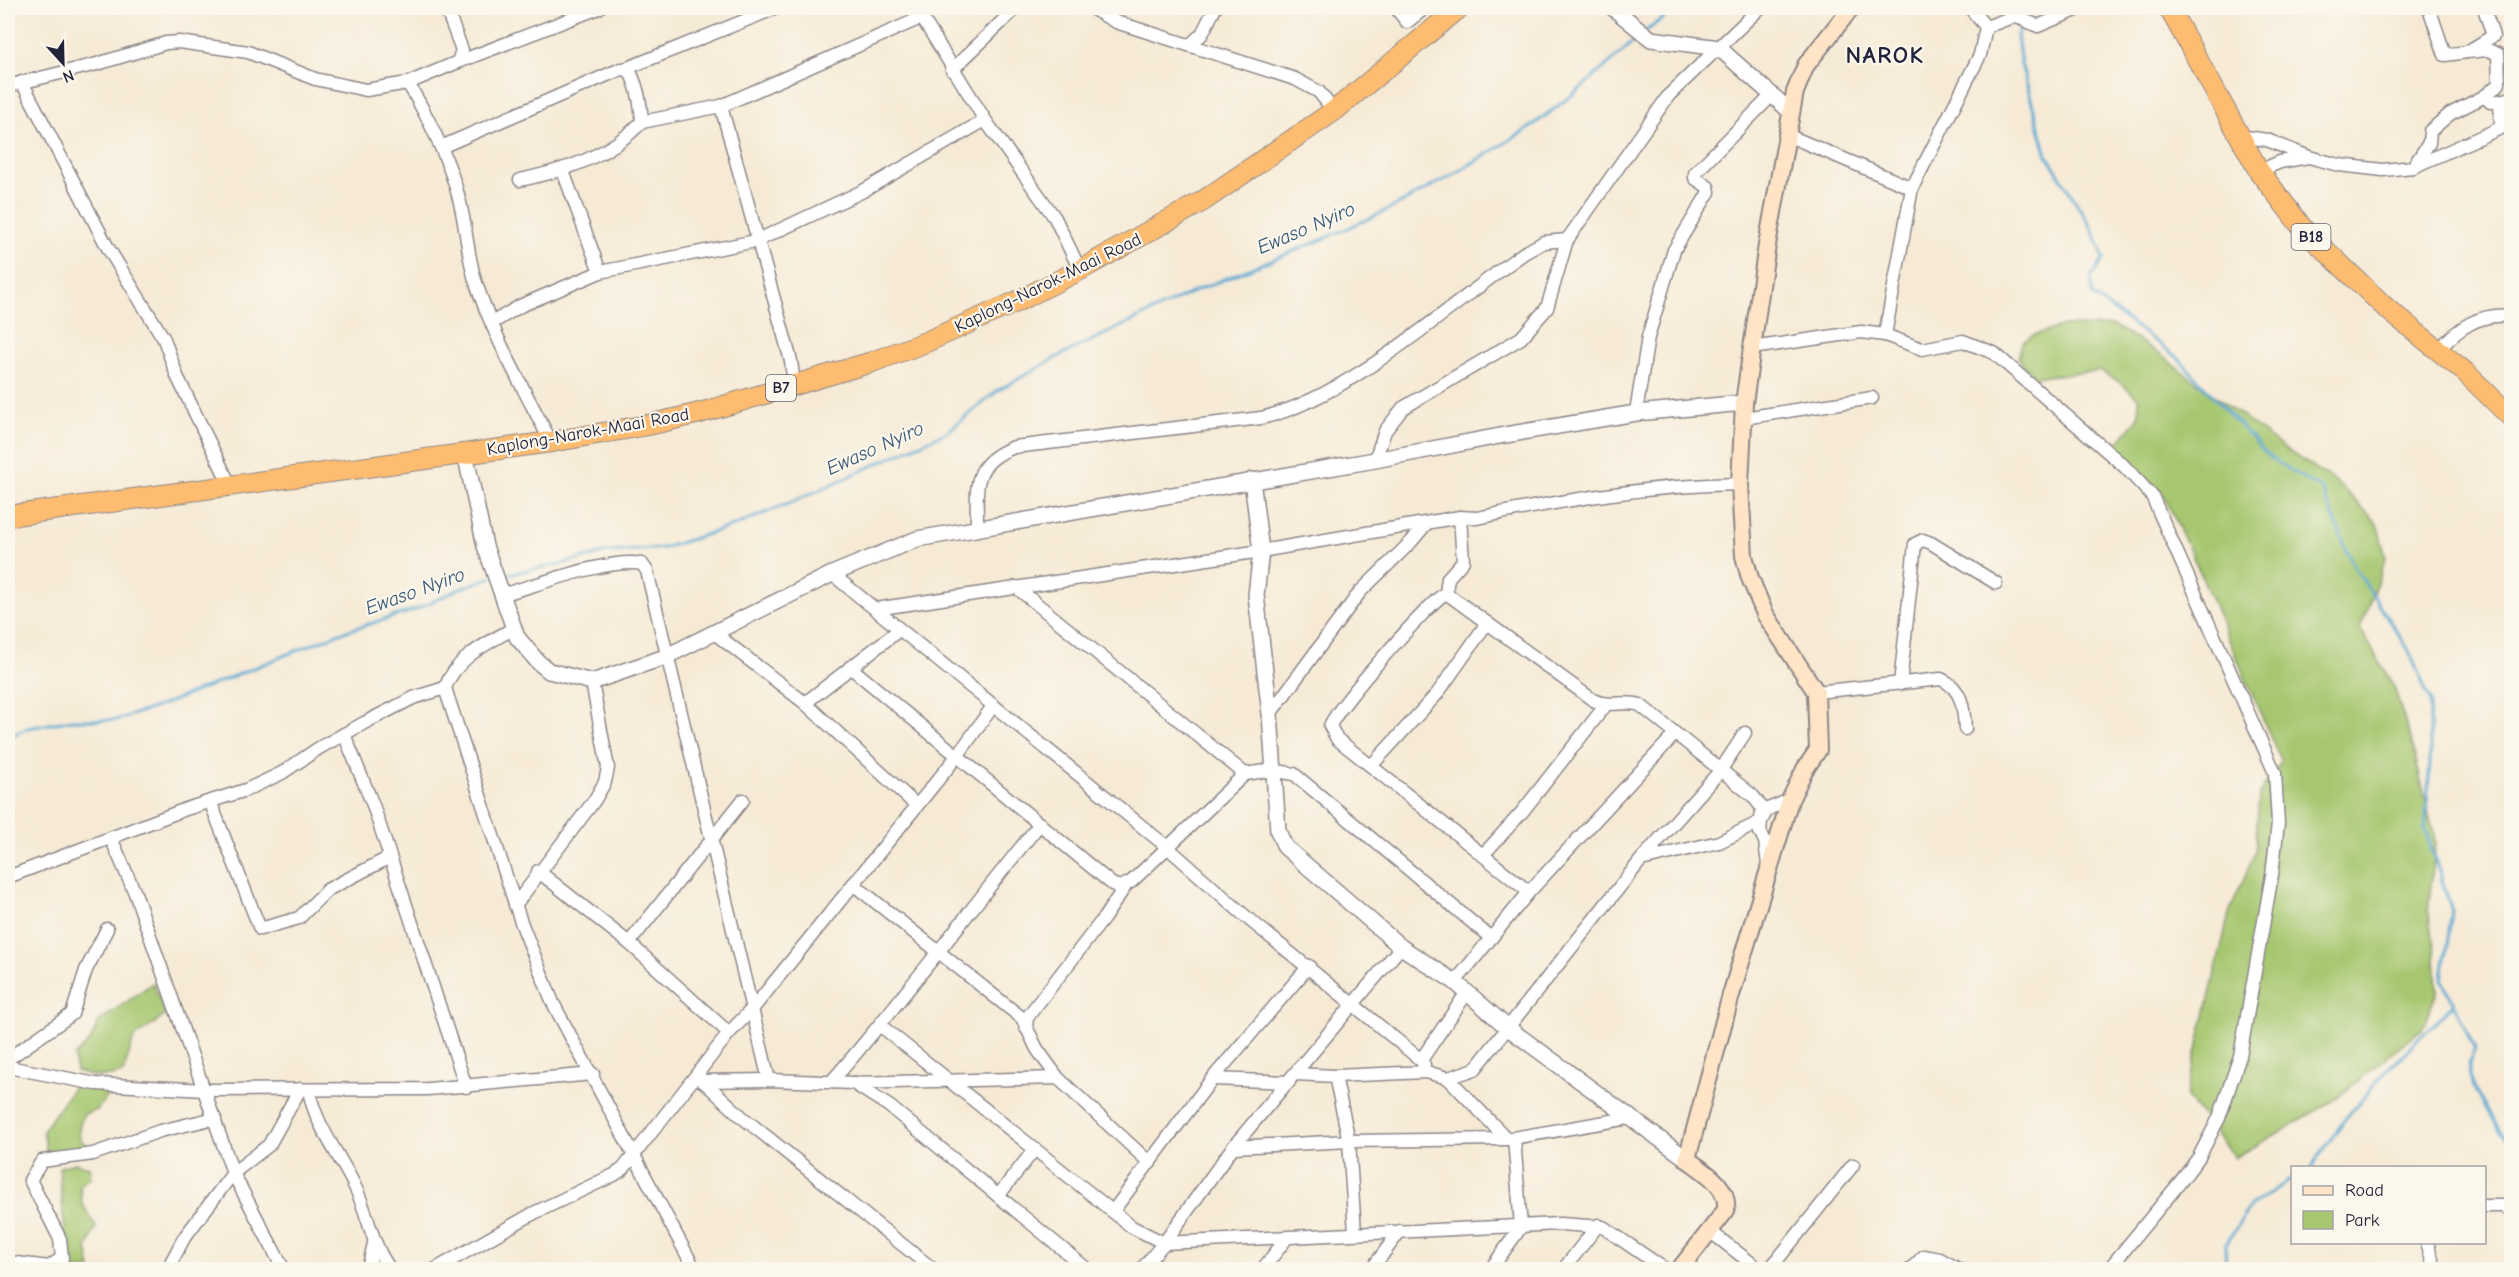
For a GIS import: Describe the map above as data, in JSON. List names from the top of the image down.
{
  "streets": {
    "highway": ["B18", "Kaplong-Narok-Maai Road", "B7"]
  },
  "districts": ["NAROK"],
  "water": ["Ewaso Nyiro"],
  "legend": ["Road", "Park"],
  "north": "bottom"
}
